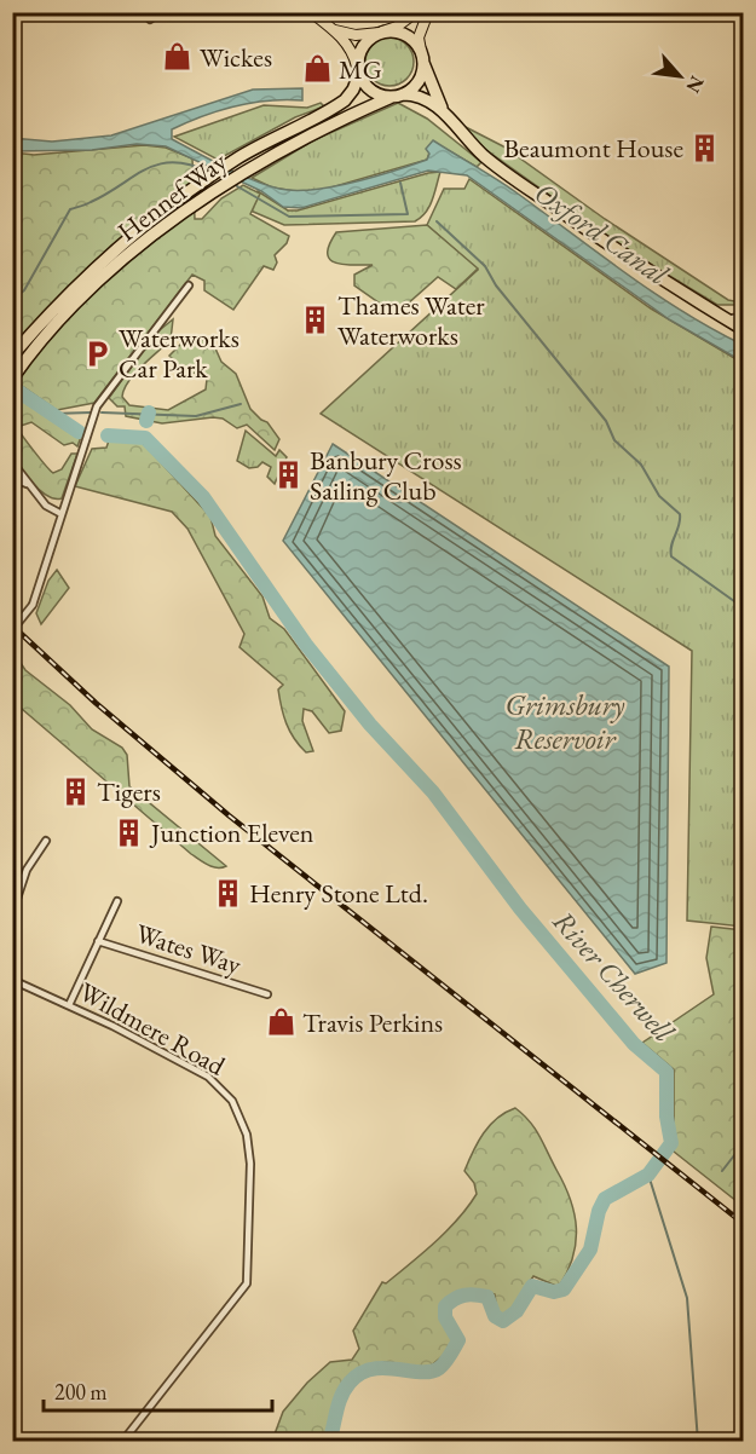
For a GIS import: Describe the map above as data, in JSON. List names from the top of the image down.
{
  "streets": {
    "highway": ["Hennef Way"],
    "street": ["Wates Way", "Wildmere Road"]
  },
  "crossings": [
    ["Wates Way", "Wildmere Road"]
  ],
  "water": ["Oxford Canal", "Grimsbury Reservoir", "River Cherwell"],
  "places": {
    "shop": ["Wickes", "MG", "Travis Perkins"],
    "building": [
      "Beaumont House",
      "Thames Water Waterworks",
      "Banbury Cross Sailing Club",
      "Tigers",
      "Junction Eleven",
      "Henry Stone Ltd."
    ],
    "parking": ["Waterworks Car Park"]
  },
  "scale_bar": "200 m",
  "north": "bottom right"
}
